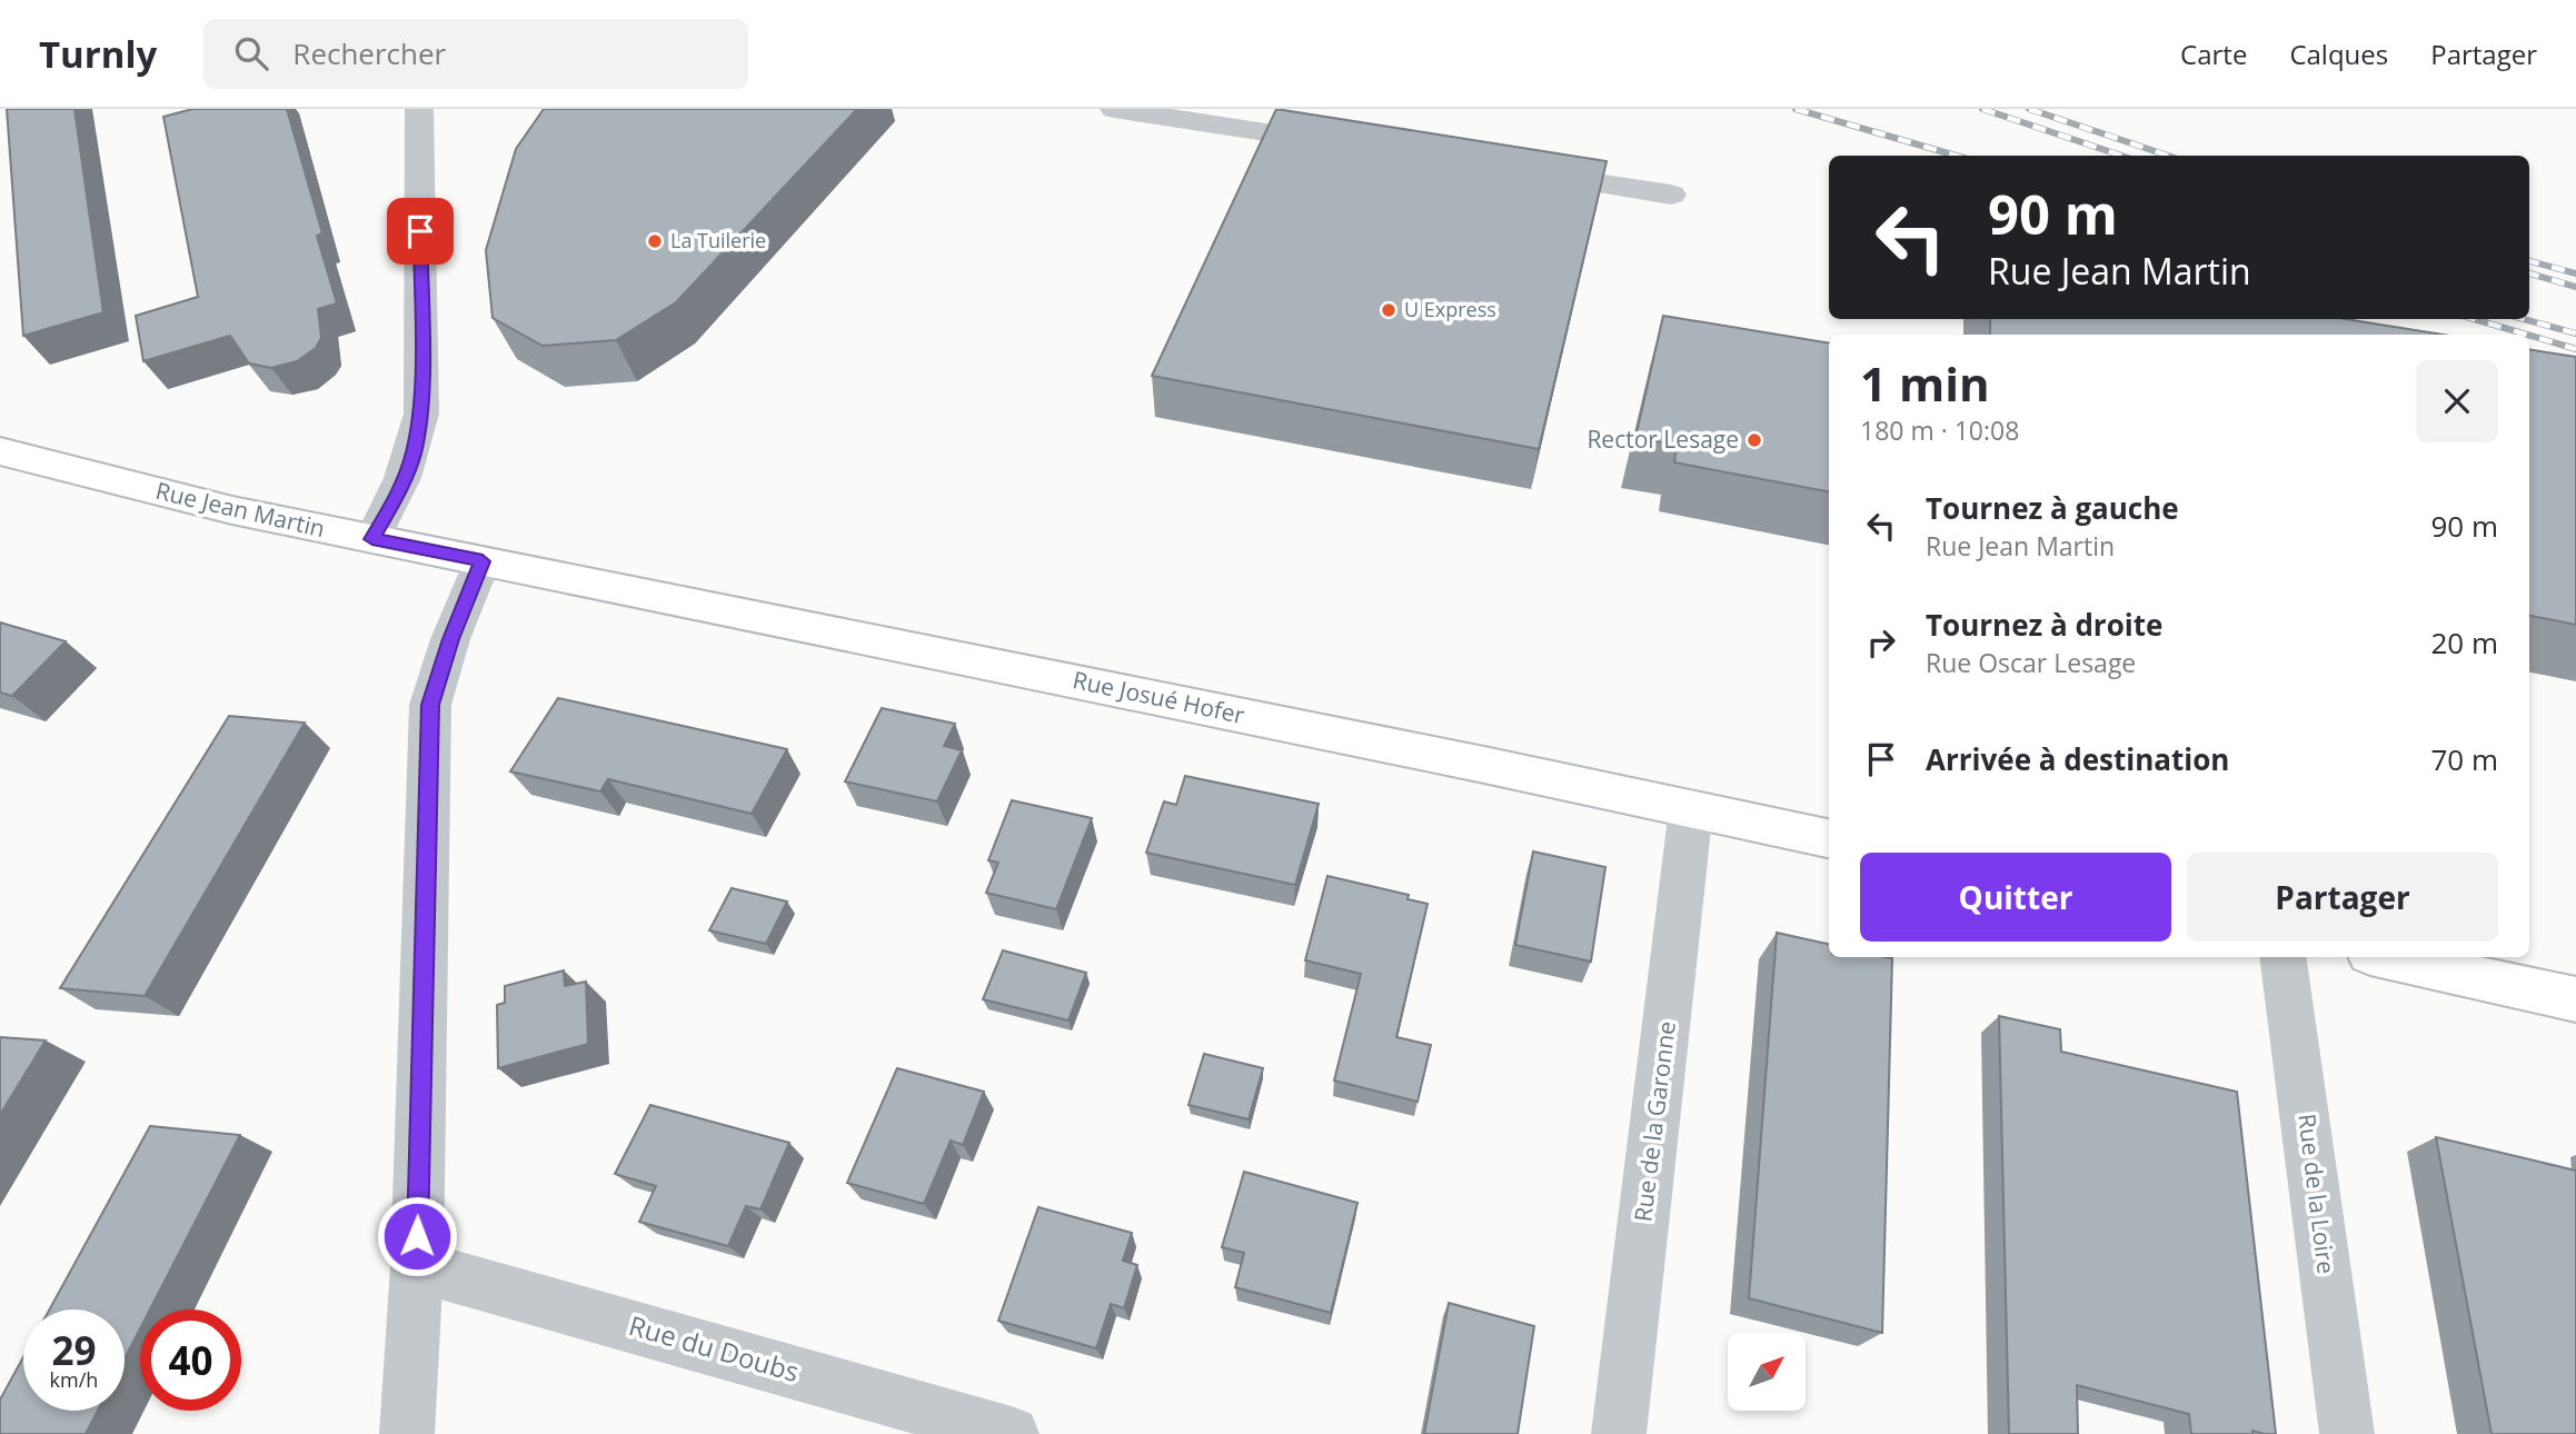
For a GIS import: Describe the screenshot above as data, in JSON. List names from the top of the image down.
{
  "streets": {
    "main road": ["Rue Jean Martin", "Rue Josué Hofer"],
    "street": ["Rue de la Garonne", "Rue de la Loire", "Rue du Doubs"]
  },
  "crossings": [
    ["Rue Jean Martin", "Rue Josué Hofer"],
    ["Rue Josué Hofer", "Rue de la Garonne"]
  ],
  "places": ["La Tuilerie", "U Express", "Rector Lesage"],
  "north": "top right",
  "page": {
    "header": "Turnly",
    "search": "Rechercher",
    "nav": ["Carte", "Calques", "Partager"],
    "turn": ["90 m", "Rue Jean Martin"],
    "heading": ["1 min", "180 m · 10:08"],
    "list": [
      {
        "name": "Tournez à gauche",
        "note": "Rue Jean Martin",
        "value": "90 m"
      },
      {
        "name": "Tournez à droite",
        "note": "Rue Oscar Lesage",
        "value": "20 m"
      },
      {
        "name": "Arrivée à destination",
        "value": "70 m"
      }
    ],
    "buttons": ["Quitter", "Partager"],
    "speed": "29 km/h",
    "limit": "40"
  }
}
